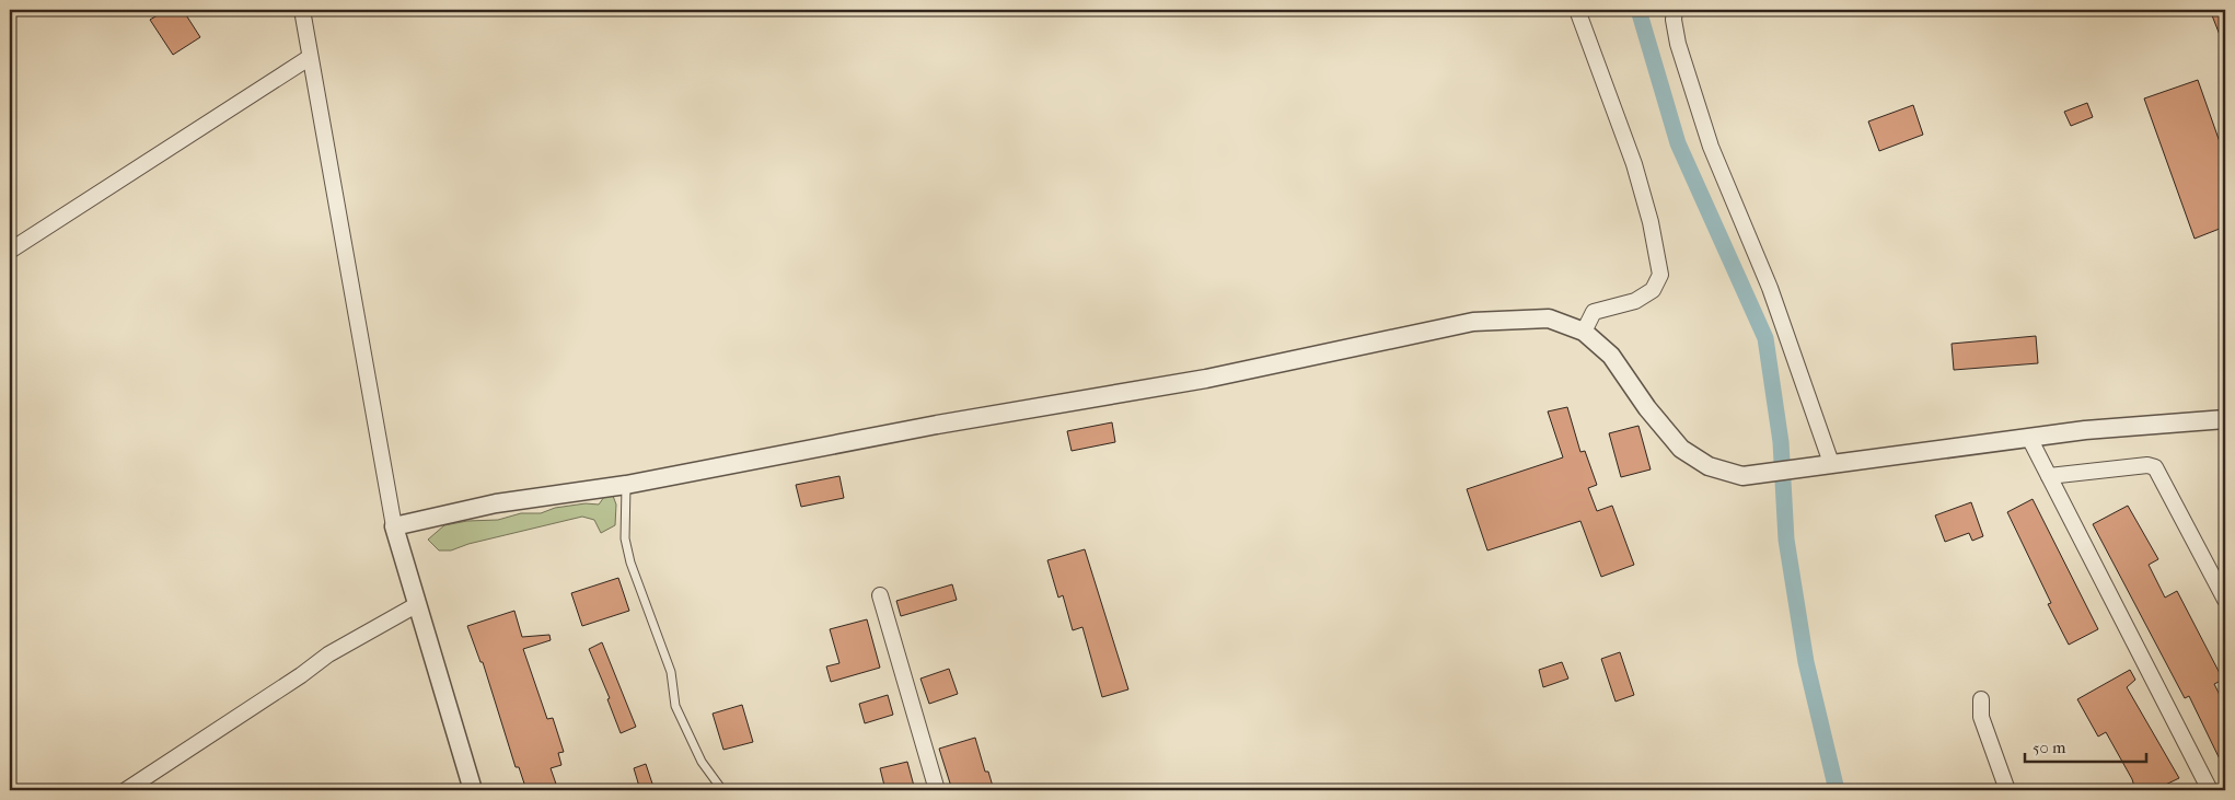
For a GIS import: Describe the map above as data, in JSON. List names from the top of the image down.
{
  "scale_bar": "50 m"
}
